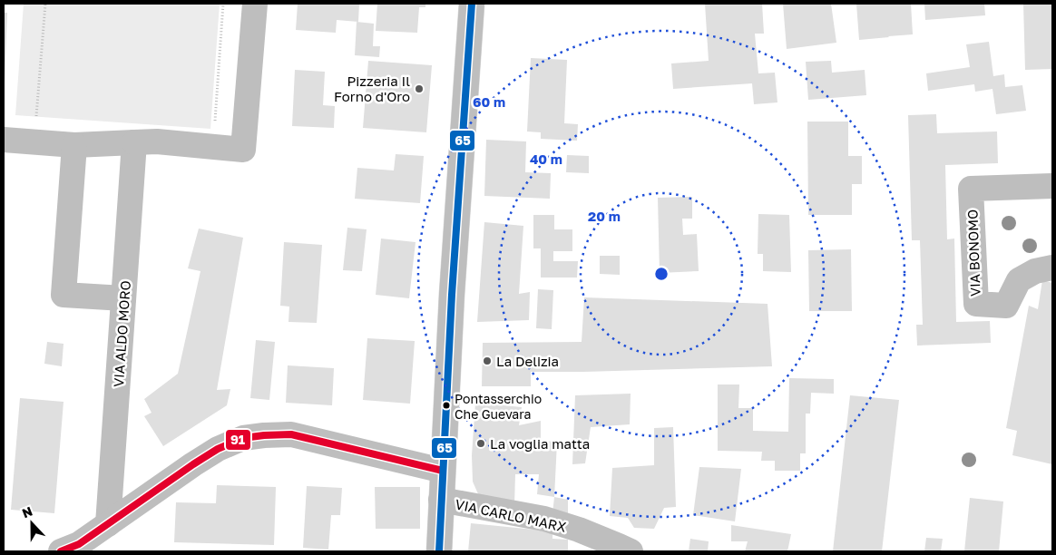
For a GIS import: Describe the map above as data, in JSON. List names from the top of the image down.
{
  "streets": {
    "street": ["VIA BONOMO", "VIA ALDO MORO", "VIA CARLO MARX"]
  },
  "places": [
    "Pizzeria Il Forno d'Oro",
    "La Delizia",
    "Pontasserchio Che Guevara",
    "La voglia matta"
  ],
  "lines": ["transit line 65", "transit line 91"],
  "north": "top",
  "rings": ["60 m", "40 m", "20 m"]
}
